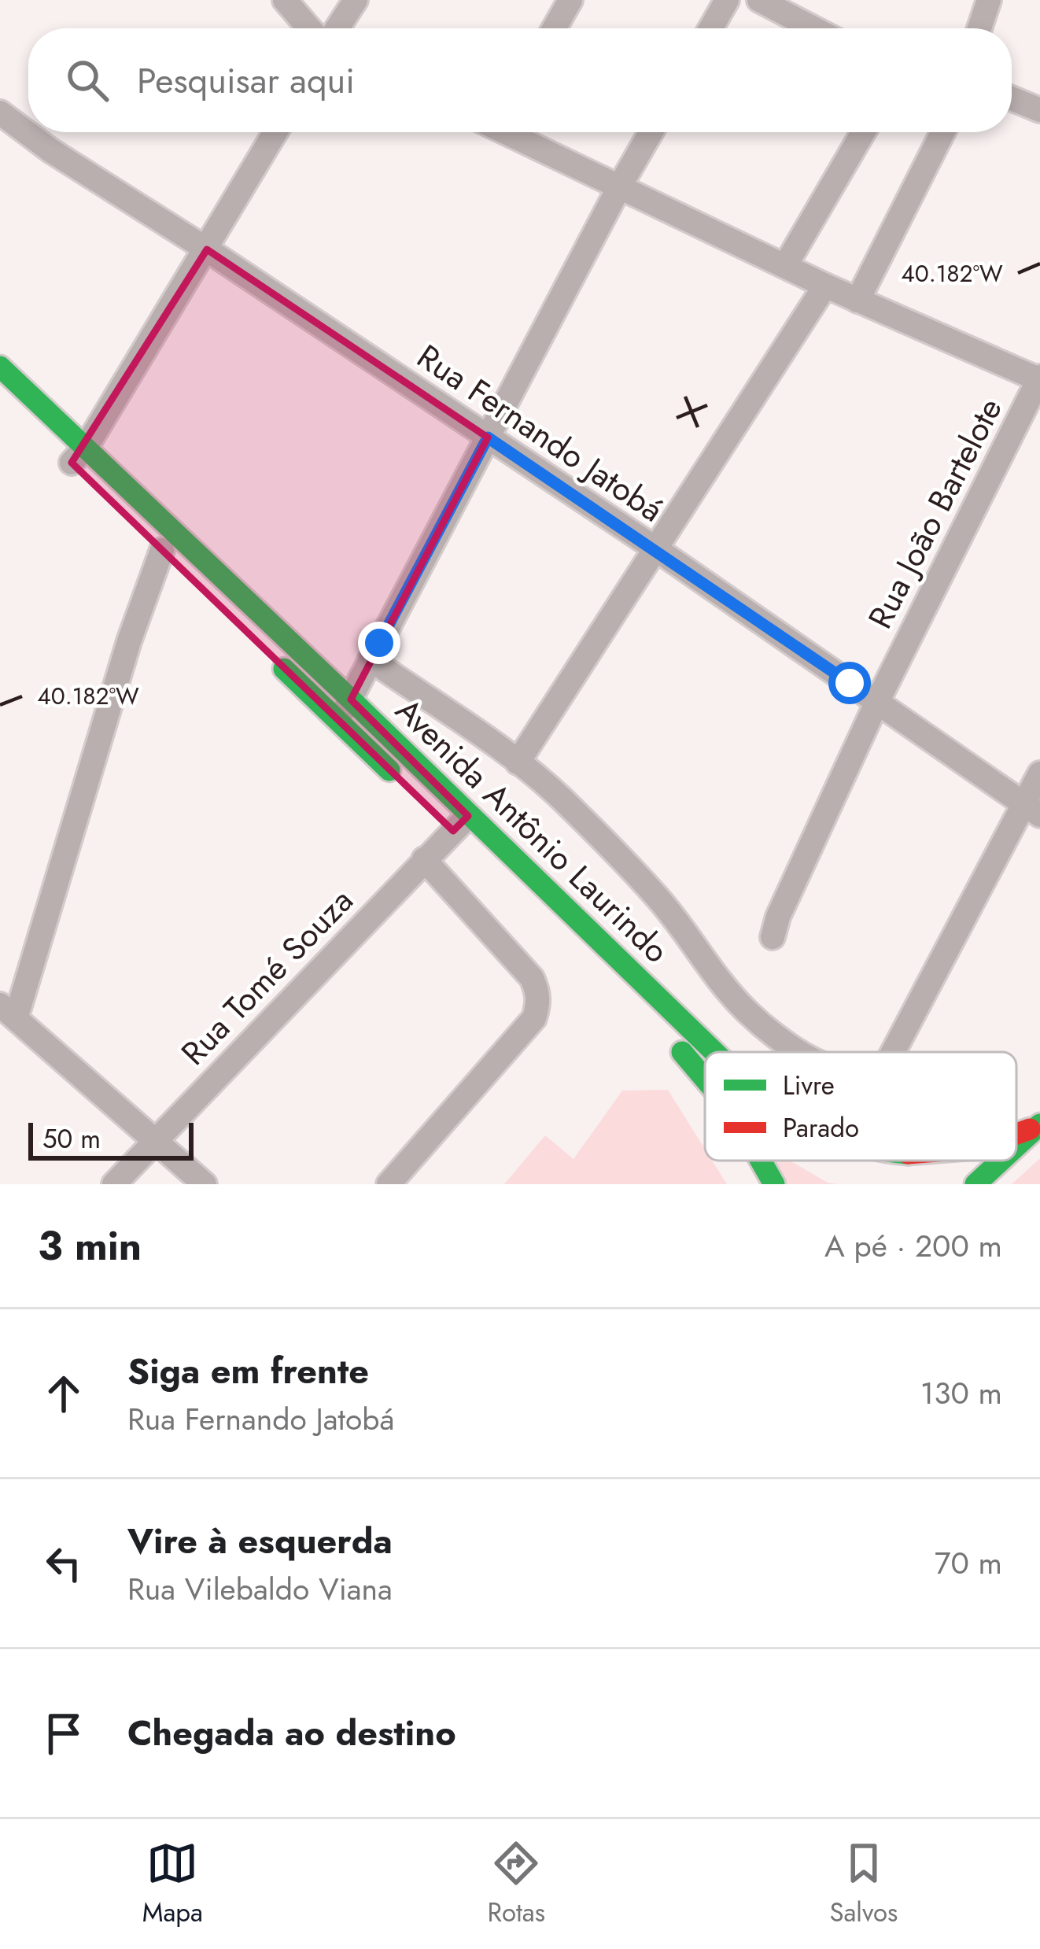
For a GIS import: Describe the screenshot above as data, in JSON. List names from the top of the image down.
{
  "streets": {
    "main road": ["Avenida Antônio Laurindo"],
    "street": ["Rua Fernando Jatobá", "Rua João Bartelote", "Rua Tomé Souza"]
  },
  "crossings": [
    ["Rua Fernando Jatobá", "Rua João Bartelote"],
    ["Avenida Antônio Laurindo", "Rua Tomé Souza"]
  ],
  "legend": ["Livre", "Parado"],
  "scale_bar": "50 m",
  "page": {
    "search": "Pesquisar aqui",
    "scale": "50 m",
    "heading": ["3 min", "A pé · 200 m"],
    "list": [
      ["Siga em frente", "Rua Fernando Jatobá", "130 m"],
      ["Vire à esquerda", "Rua Vilebaldo Viana", "70 m"],
      "Chegada ao destino"
    ],
    "nav": ["Mapa", "Rotas", "Salvos"]
  },
  "coordinates": ["40.182°W"]
}
